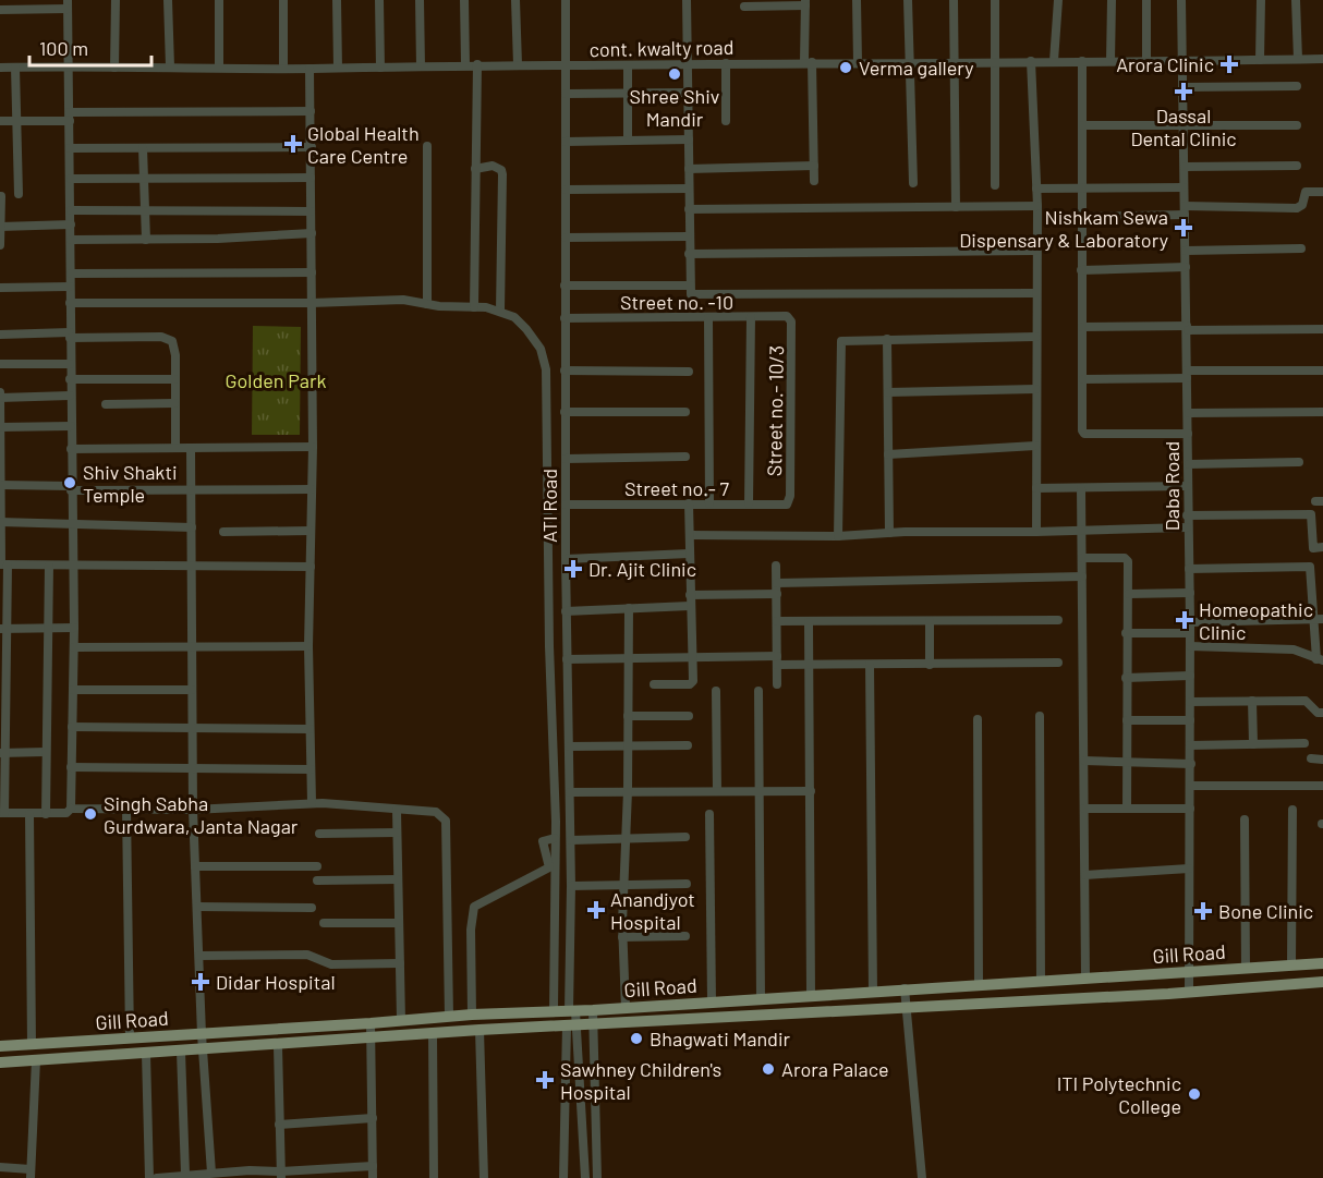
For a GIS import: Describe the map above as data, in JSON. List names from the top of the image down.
{
  "streets": {
    "main road": ["Gill Road"],
    "street": [
      "cont. kwalty road",
      "Street no. -10",
      "Street no.- 10/3",
      "Daba Road",
      "Street no.- 7",
      "ATI Road"
    ]
  },
  "crossings": [
    ["cont. kwalty road", "Daba Road"],
    ["cont. kwalty road", "ATI Road"],
    ["Street no. -10", "Street no.- 10/3"],
    ["Street no. -10", "ATI Road"],
    ["Street no.- 10/3", "Street no.- 7"],
    ["Daba Road", "Gill Road"],
    ["Street no.- 7", "ATI Road"],
    ["ATI Road", "Gill Road"]
  ],
  "parks": ["Golden Park"],
  "places": {
    "health": [
      "Arora Clinic",
      "Dassal Dental Clinic",
      "Global Health Care Centre",
      "Nishkam Sewa Dispensary & Laboratory",
      "Dr. Ajit Clinic",
      "Homeopathic Clinic",
      "Anandjyot Hospital",
      "Bone Clinic",
      "Didar Hospital",
      "Sawhney Children's Hospital"
    ],
    "other": [
      "Verma gallery",
      "Shree Shiv Mandir",
      "Shiv Shakti Temple",
      "Singh Sabha Gurdwara, Janta Nagar",
      "Bhagwati Mandir",
      "Arora Palace",
      "ITI Polytechnic College"
    ]
  },
  "scale_bar": "100 m"
}
